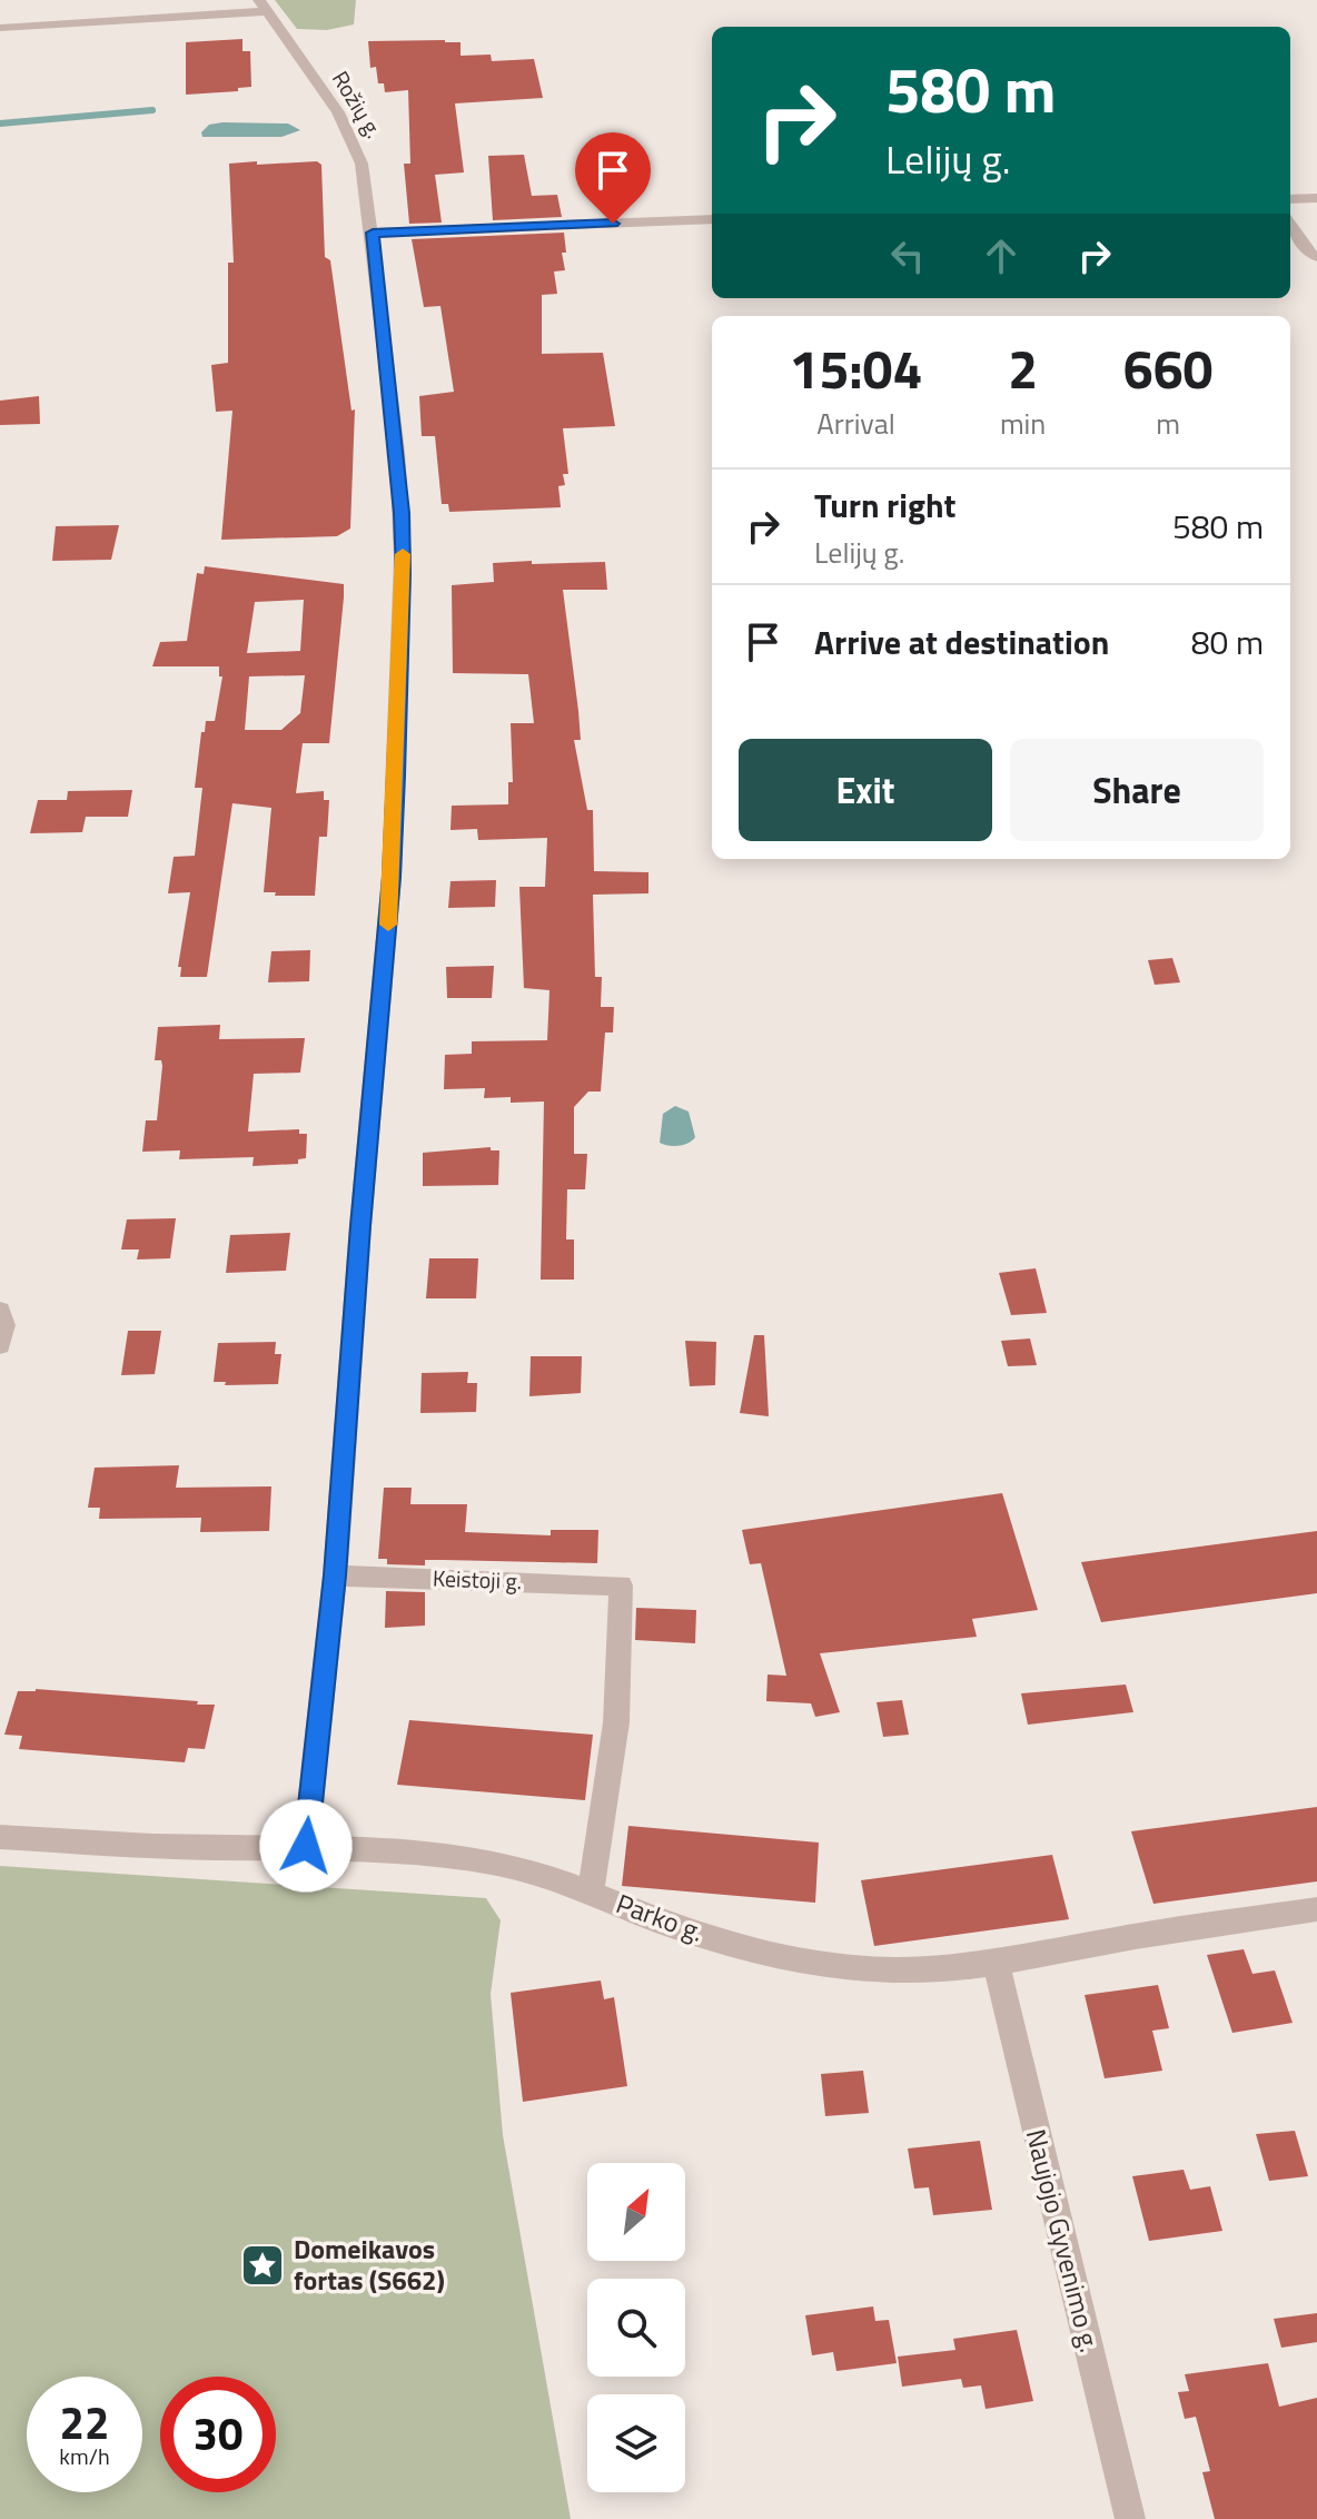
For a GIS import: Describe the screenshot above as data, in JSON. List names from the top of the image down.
{
  "streets": {
    "street": [
      "Rožių g.",
      "Keistoji g.",
      "Parko g.",
      "Naujojo Gyvenimo g."
    ]
  },
  "crossings": [
    ["Rožių g.", "Keistoji g."],
    ["Rožių g.", "Parko g."],
    ["Keistoji g.", "Parko g."],
    ["Parko g.", "Naujojo Gyvenimo g."]
  ],
  "places": {
    "place": ["Domeikavos fortas (S662)"]
  },
  "north": "top right",
  "page": {
    "turn": ["580 m", "Lelijų g."],
    "eta": [
      "15:04",
      "Arrival",
      "2",
      "min",
      "660",
      "m"
    ],
    "list": [
      {
        "name": "Turn right",
        "note": "Lelijų g.",
        "value": "580 m"
      },
      {
        "name": "Arrive at destination",
        "value": "80 m"
      }
    ],
    "buttons": ["Exit", "Share"],
    "speed": "22 km/h",
    "limit": "30"
  }
}
